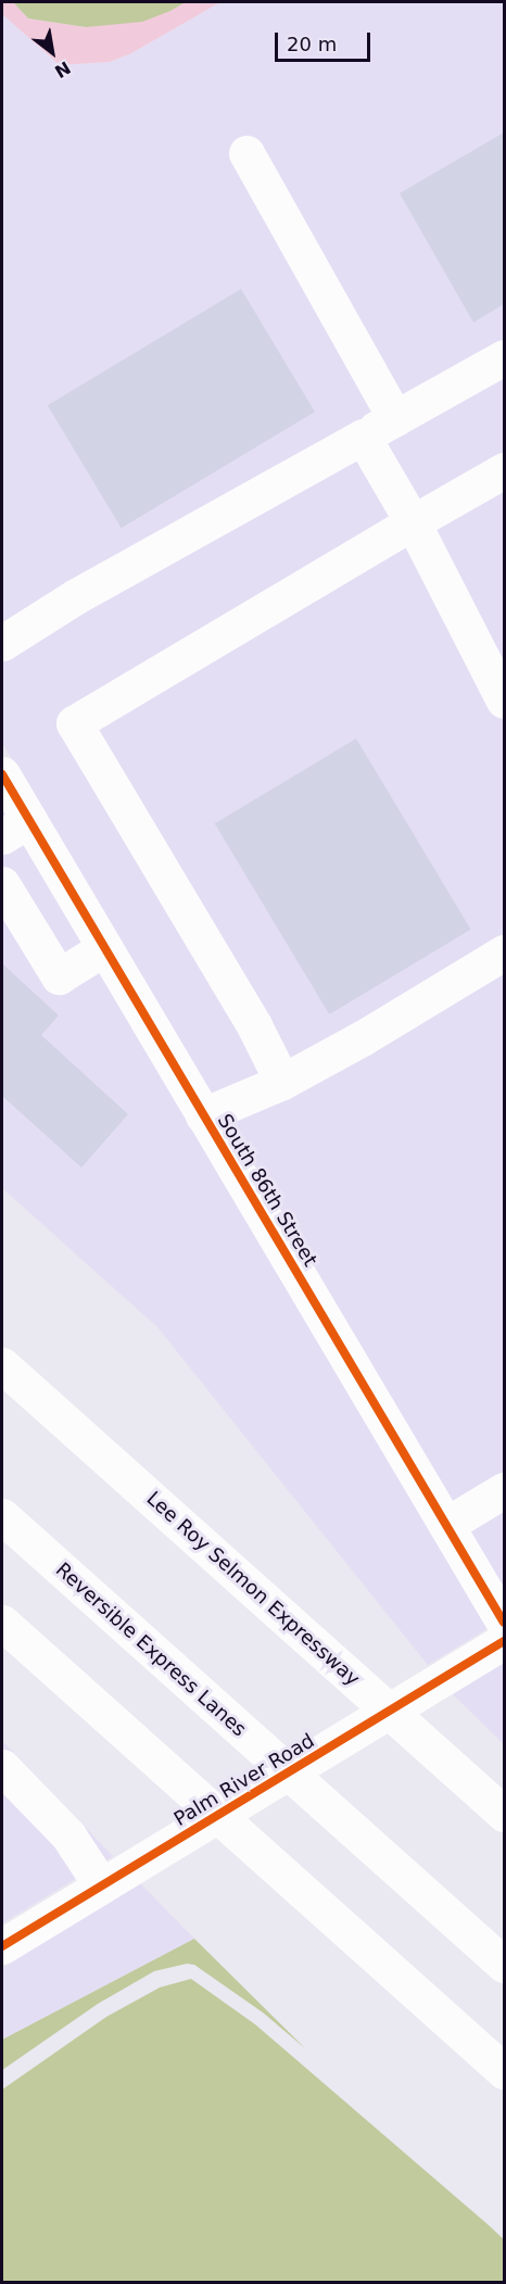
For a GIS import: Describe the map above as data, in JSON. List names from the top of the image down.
{
  "streets": {
    "main road": [
      "South 86th Street",
      "Lee Roy Selmon Expressway",
      "Reversible Express Lanes",
      "Palm River Road"
    ]
  },
  "scale_bar": "20 m",
  "north": "bottom right"
}
